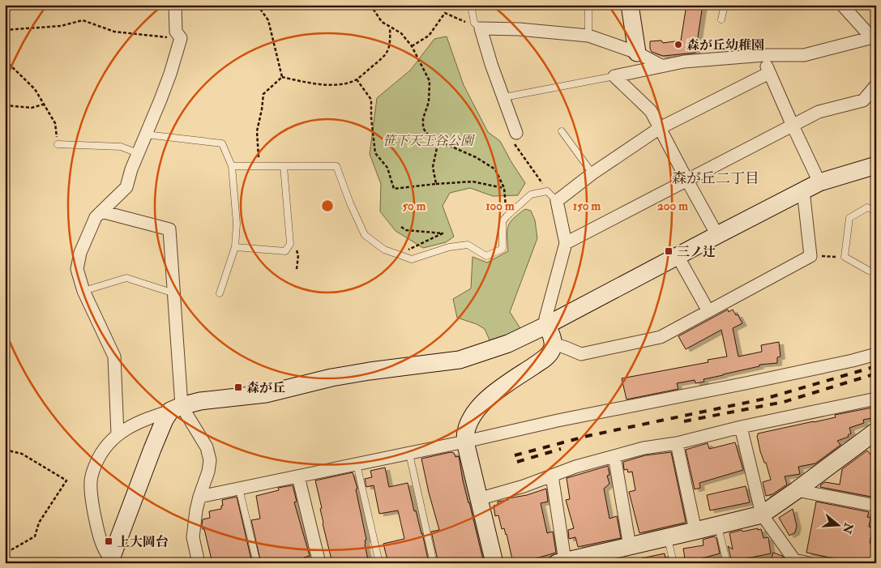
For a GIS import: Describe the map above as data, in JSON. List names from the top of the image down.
{
  "districts": ["森が丘二丁目"],
  "parks": ["笹下天王谷公園"],
  "places": {
    "other": ["森が丘幼稚園"],
    "transit": ["三ノ辻", "森が丘", "上大岡台"]
  },
  "north": "right",
  "rings": [
    "50 m",
    "100 m",
    "150 m",
    "200 m"
  ]
}
